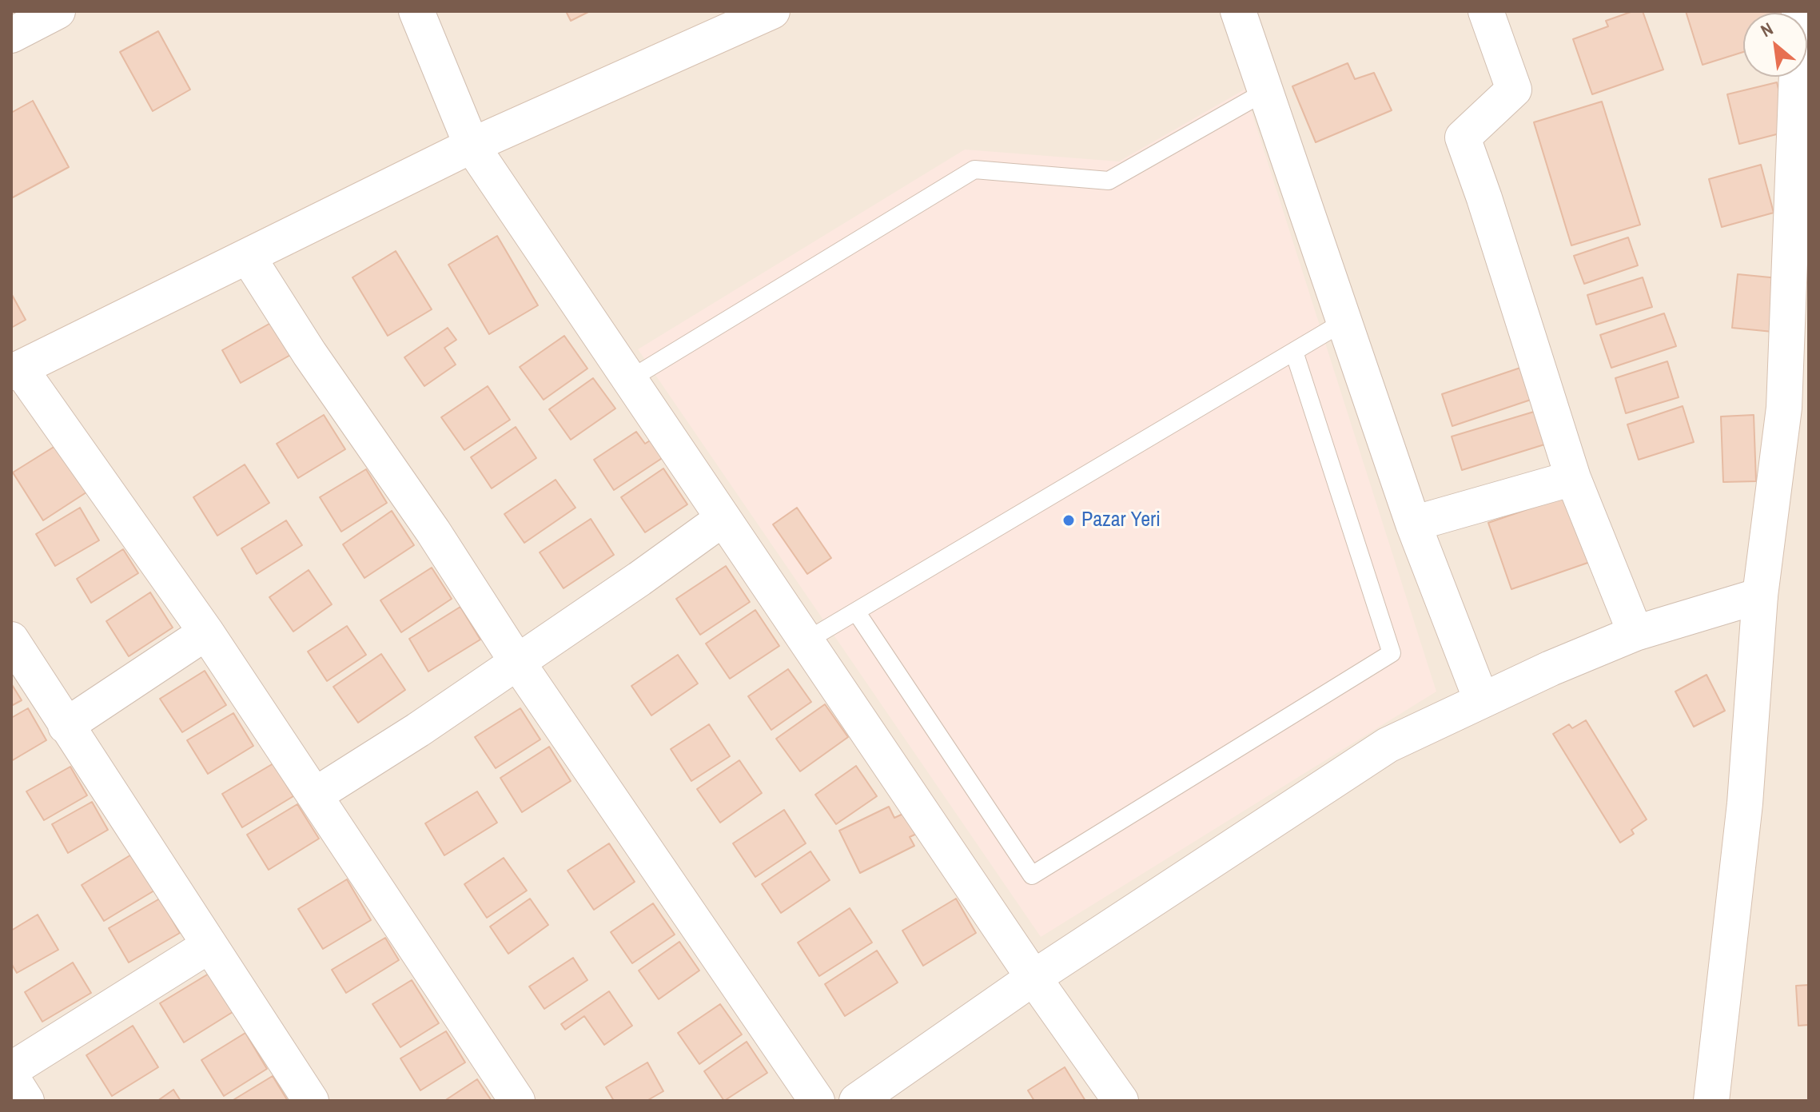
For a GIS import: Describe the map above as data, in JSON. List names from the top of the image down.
{
  "places": ["Pazar Yeri"],
  "north": "top left"
}
